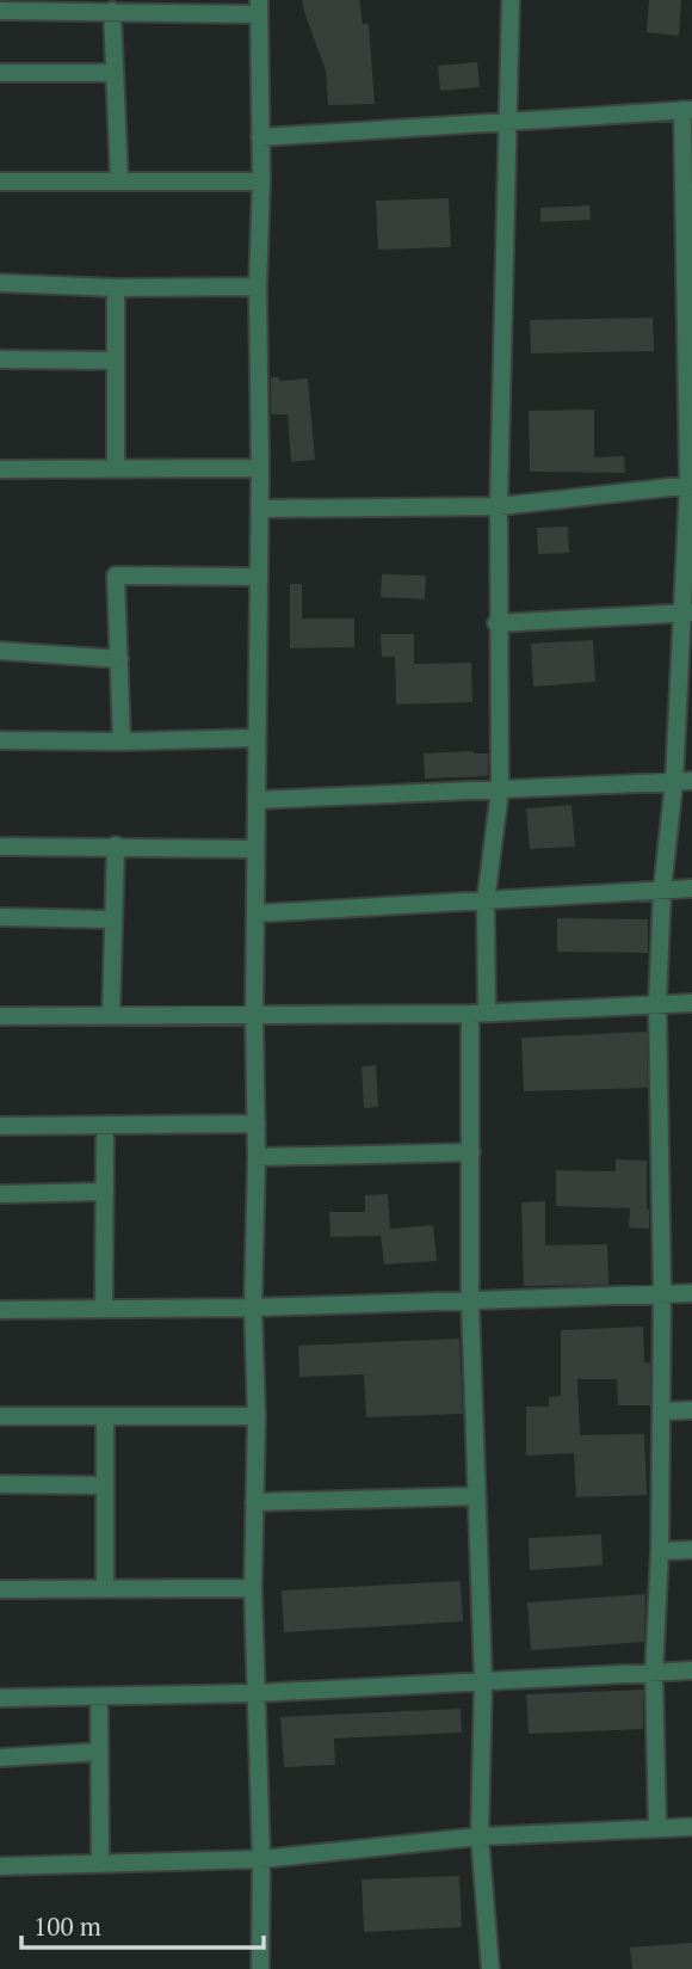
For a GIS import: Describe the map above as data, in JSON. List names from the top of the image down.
{
  "scale_bar": "100 m"
}
